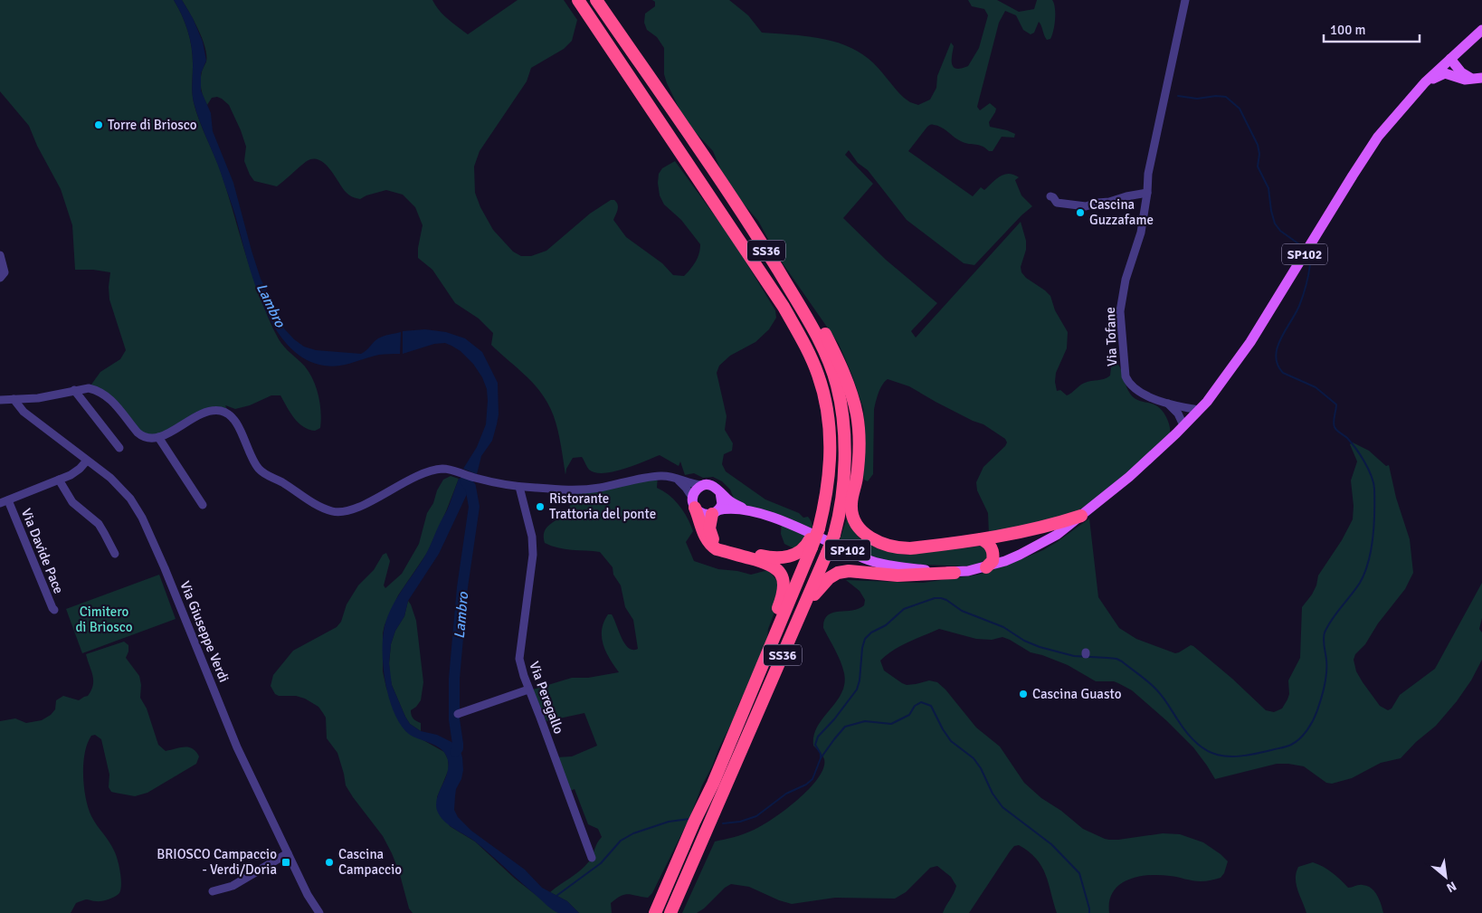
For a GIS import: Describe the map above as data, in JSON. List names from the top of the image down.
{
  "streets": {
    "highway": ["SS36"],
    "main road": ["SP102"],
    "street": [
      "Via Tofane",
      "Via Davide Pace",
      "Via Giuseppe Verdi",
      "Via Peregallo"
    ]
  },
  "crossings": [
    ["SP102", "Via Tofane"]
  ],
  "water": ["Lambro"],
  "parks": ["Cimitero di Briosco"],
  "places": {
    "other": [
      "Torre di Briosco",
      "Cascina Guzzafame",
      "Ristorante Trattoria del ponte",
      "Cascina Guasto",
      "Cascina Campaccio"
    ],
    "transit": ["BRIOSCO Campaccio - Verdi/Doria"]
  },
  "scale_bar": "100 m",
  "north": "bottom right"
}
